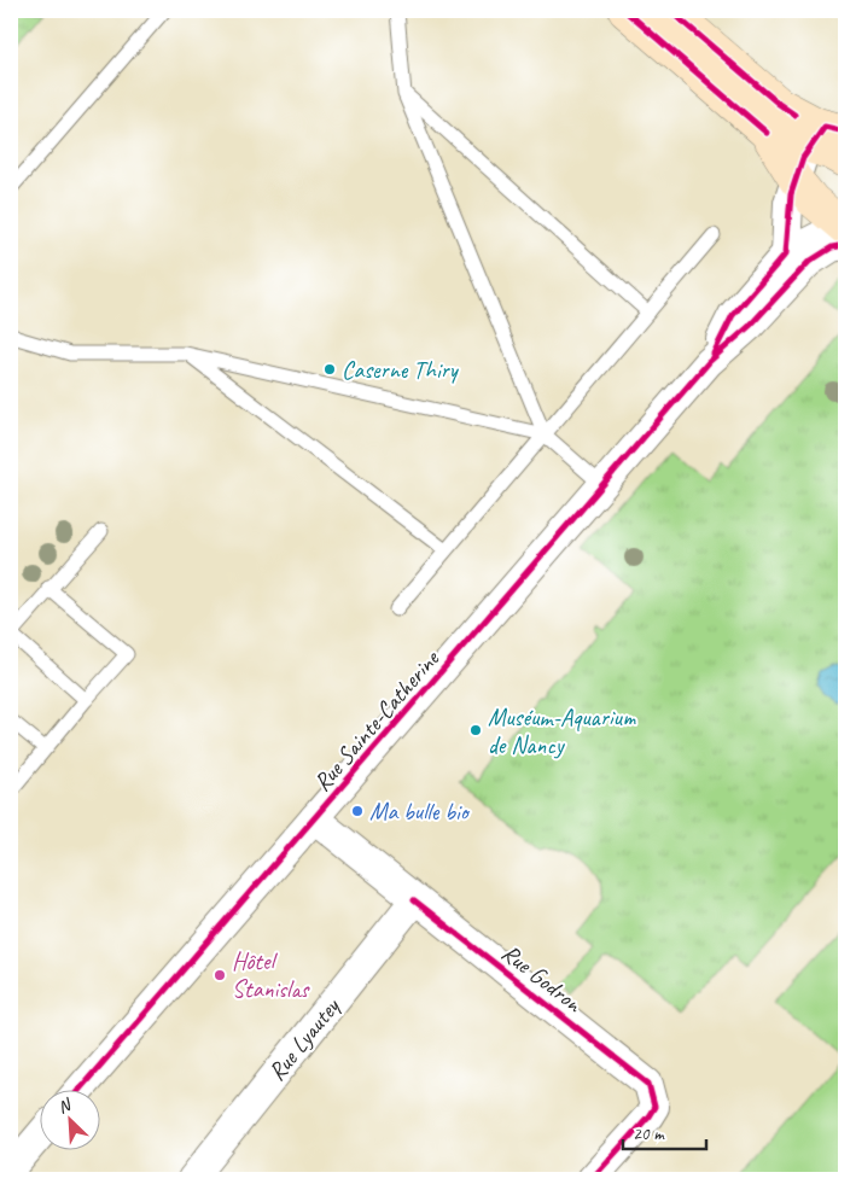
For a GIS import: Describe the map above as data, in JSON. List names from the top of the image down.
{
  "streets": {
    "street": ["Rue Sainte-Catherine", "Rue Godron", "Rue Lyautey"]
  },
  "crossings": [
    ["Rue Sainte-Catherine", "Rue Godron"],
    ["Rue Godron", "Rue Lyautey"]
  ],
  "places": [
    "Caserne Thiry",
    "Muséum-Aquarium de Nancy",
    "Ma bulle bio",
    "Hôtel Stanislas"
  ],
  "scale_bar": "20 m",
  "north": "top left"
}
